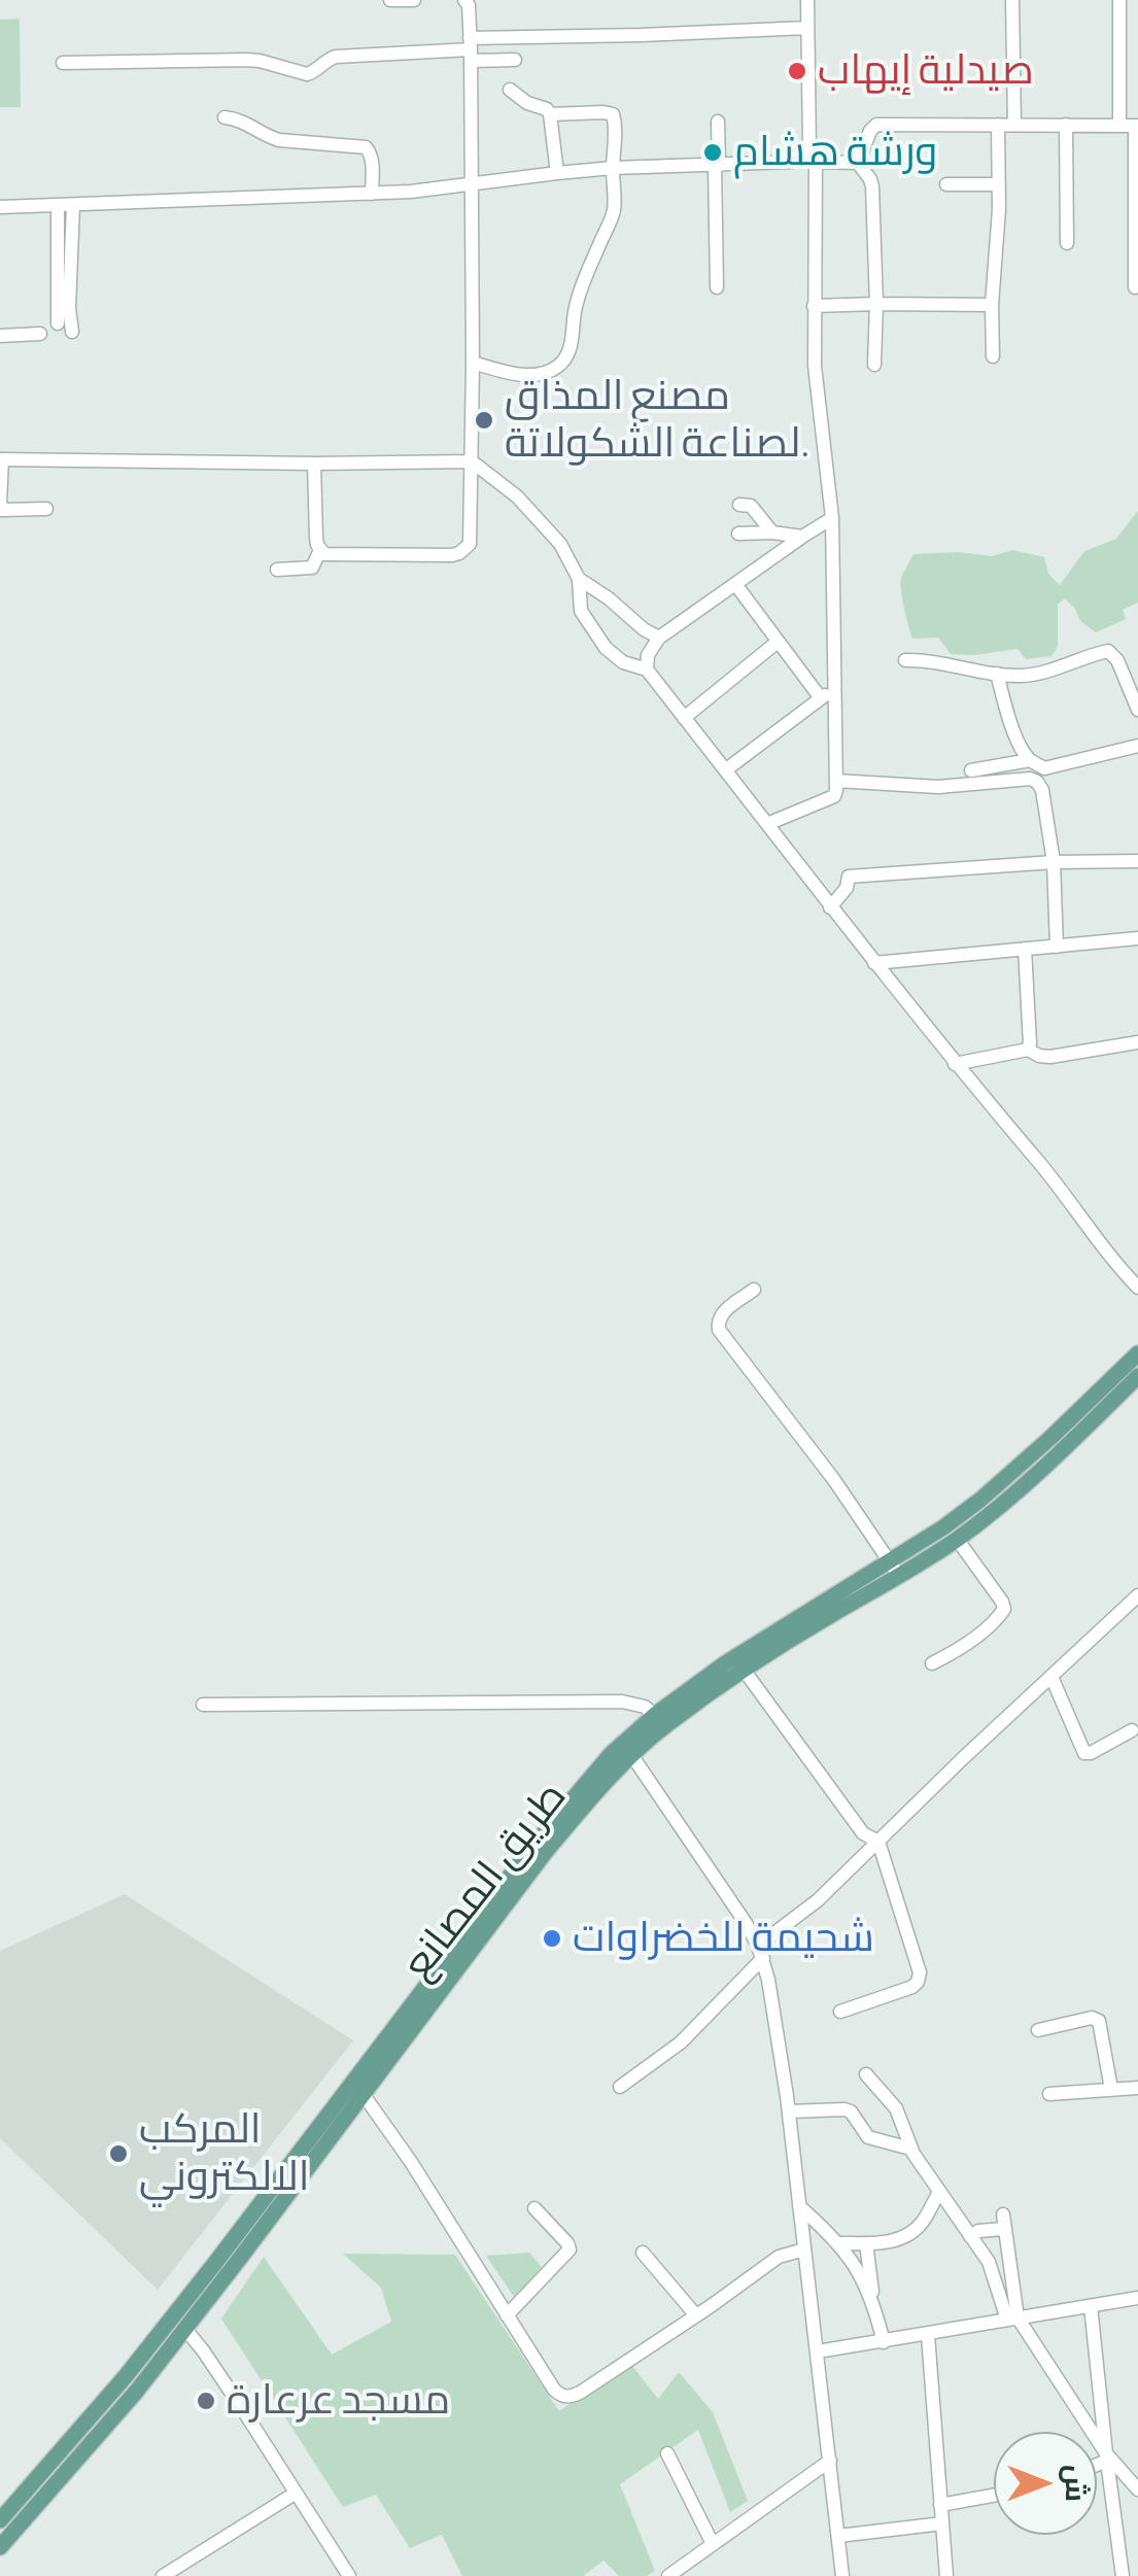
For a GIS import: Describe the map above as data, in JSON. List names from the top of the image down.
{
  "streets": {
    "main road": ["طريق المصانع"]
  },
  "places": [
    "صيدلية إيهاب",
    "ورشة هشام",
    "مصنع المذاق لصناعة الشكولاتة.",
    "شحيمة للخضراوات",
    "المركب الالكتروني",
    "مسجد عرعارة"
  ],
  "north": "right"
}
